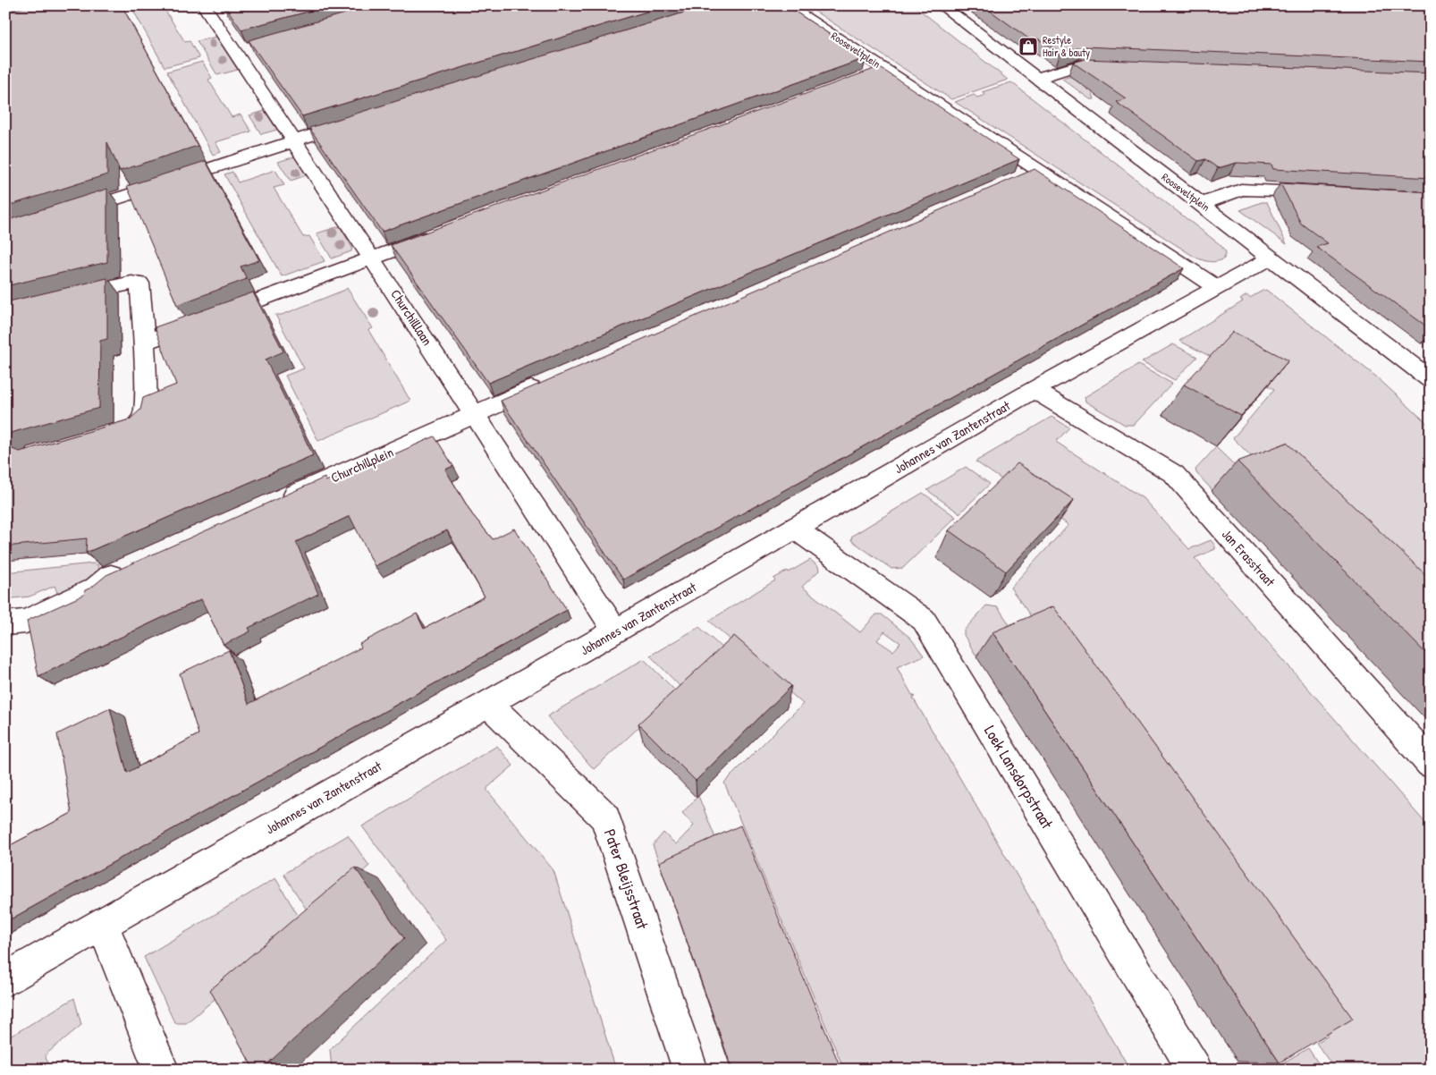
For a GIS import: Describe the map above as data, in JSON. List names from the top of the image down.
{
  "streets": {
    "street": [
      "Rooseveltplein",
      "Churchilllaan",
      "Johannes van Zantenstraat",
      "Churchillplein",
      "Jan Erasstraat",
      "Loek Lansdorpstraat",
      "Pater Bleijsstraat"
    ]
  },
  "crossings": [
    ["Rooseveltplein", "Johannes van Zantenstraat"],
    ["Churchilllaan", "Johannes van Zantenstraat"],
    ["Churchilllaan", "Churchillplein"],
    ["Johannes van Zantenstraat", "Jan Erasstraat"],
    ["Johannes van Zantenstraat", "Loek Lansdorpstraat"],
    ["Johannes van Zantenstraat", "Pater Bleijsstraat"]
  ],
  "places": {
    "shop": ["Restyle Hair & bauty"]
  }
}
